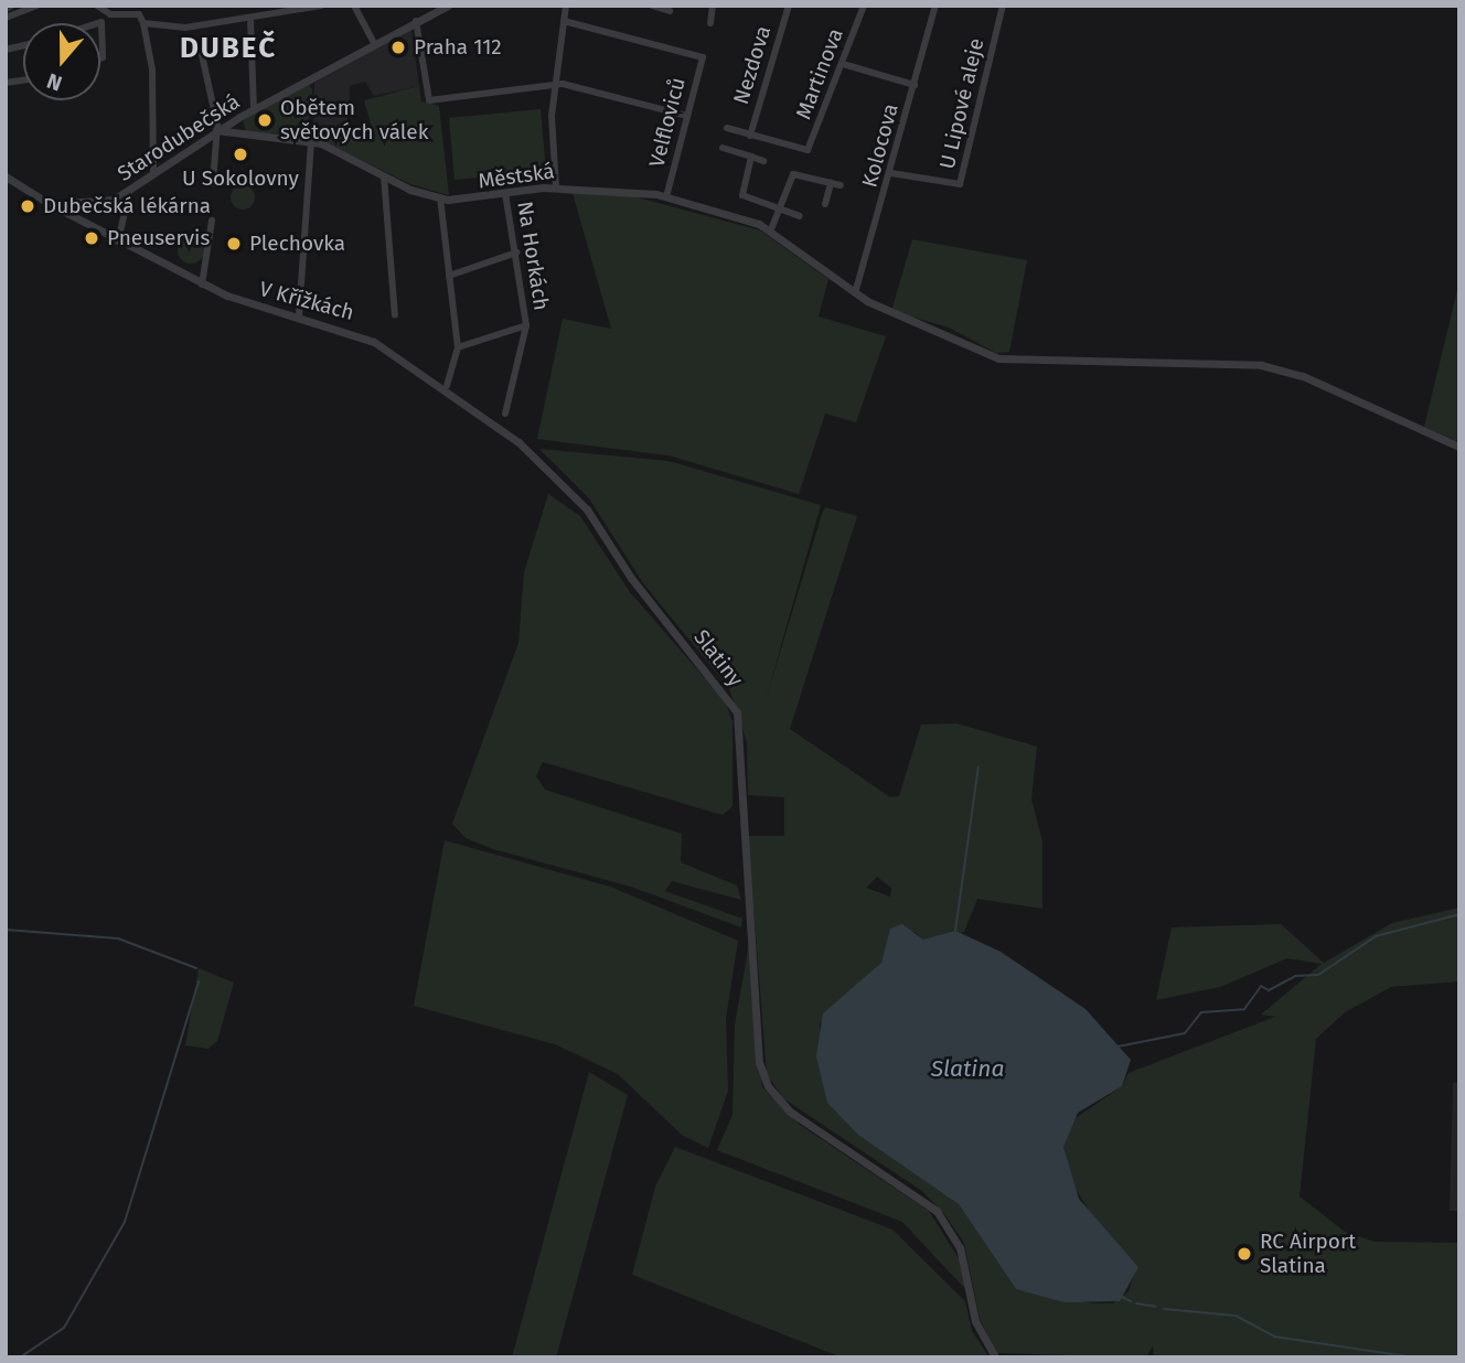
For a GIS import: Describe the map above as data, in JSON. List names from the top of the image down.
{
  "streets": {
    "street": [
      "Nezdova",
      "Martinova",
      "U Lipové aleje",
      "Velfloviců",
      "Starodubečská",
      "Kolocova",
      "Městská",
      "Na Horkách",
      "V Křížkách",
      "Slatiny"
    ]
  },
  "crossings": [
    ["Nezdova", "Martinova"],
    ["U Lipové aleje", "Kolocova"],
    ["Velfloviců", "Městská"],
    ["Starodubečská", "Městská"],
    ["Starodubečská", "V Křížkách"],
    ["Kolocova", "Městská"],
    ["Městská", "Na Horkách"],
    ["V Křížkách", "Slatiny"]
  ],
  "districts": ["DUBEČ"],
  "water": ["Slatina"],
  "places": [
    "Praha 112",
    "Obětem světových válek",
    "U Sokolovny",
    "Dubečská lékárna",
    "Pneuservis",
    "Plechovka",
    "RC Airport Slatina"
  ],
  "north": "bottom"
}
